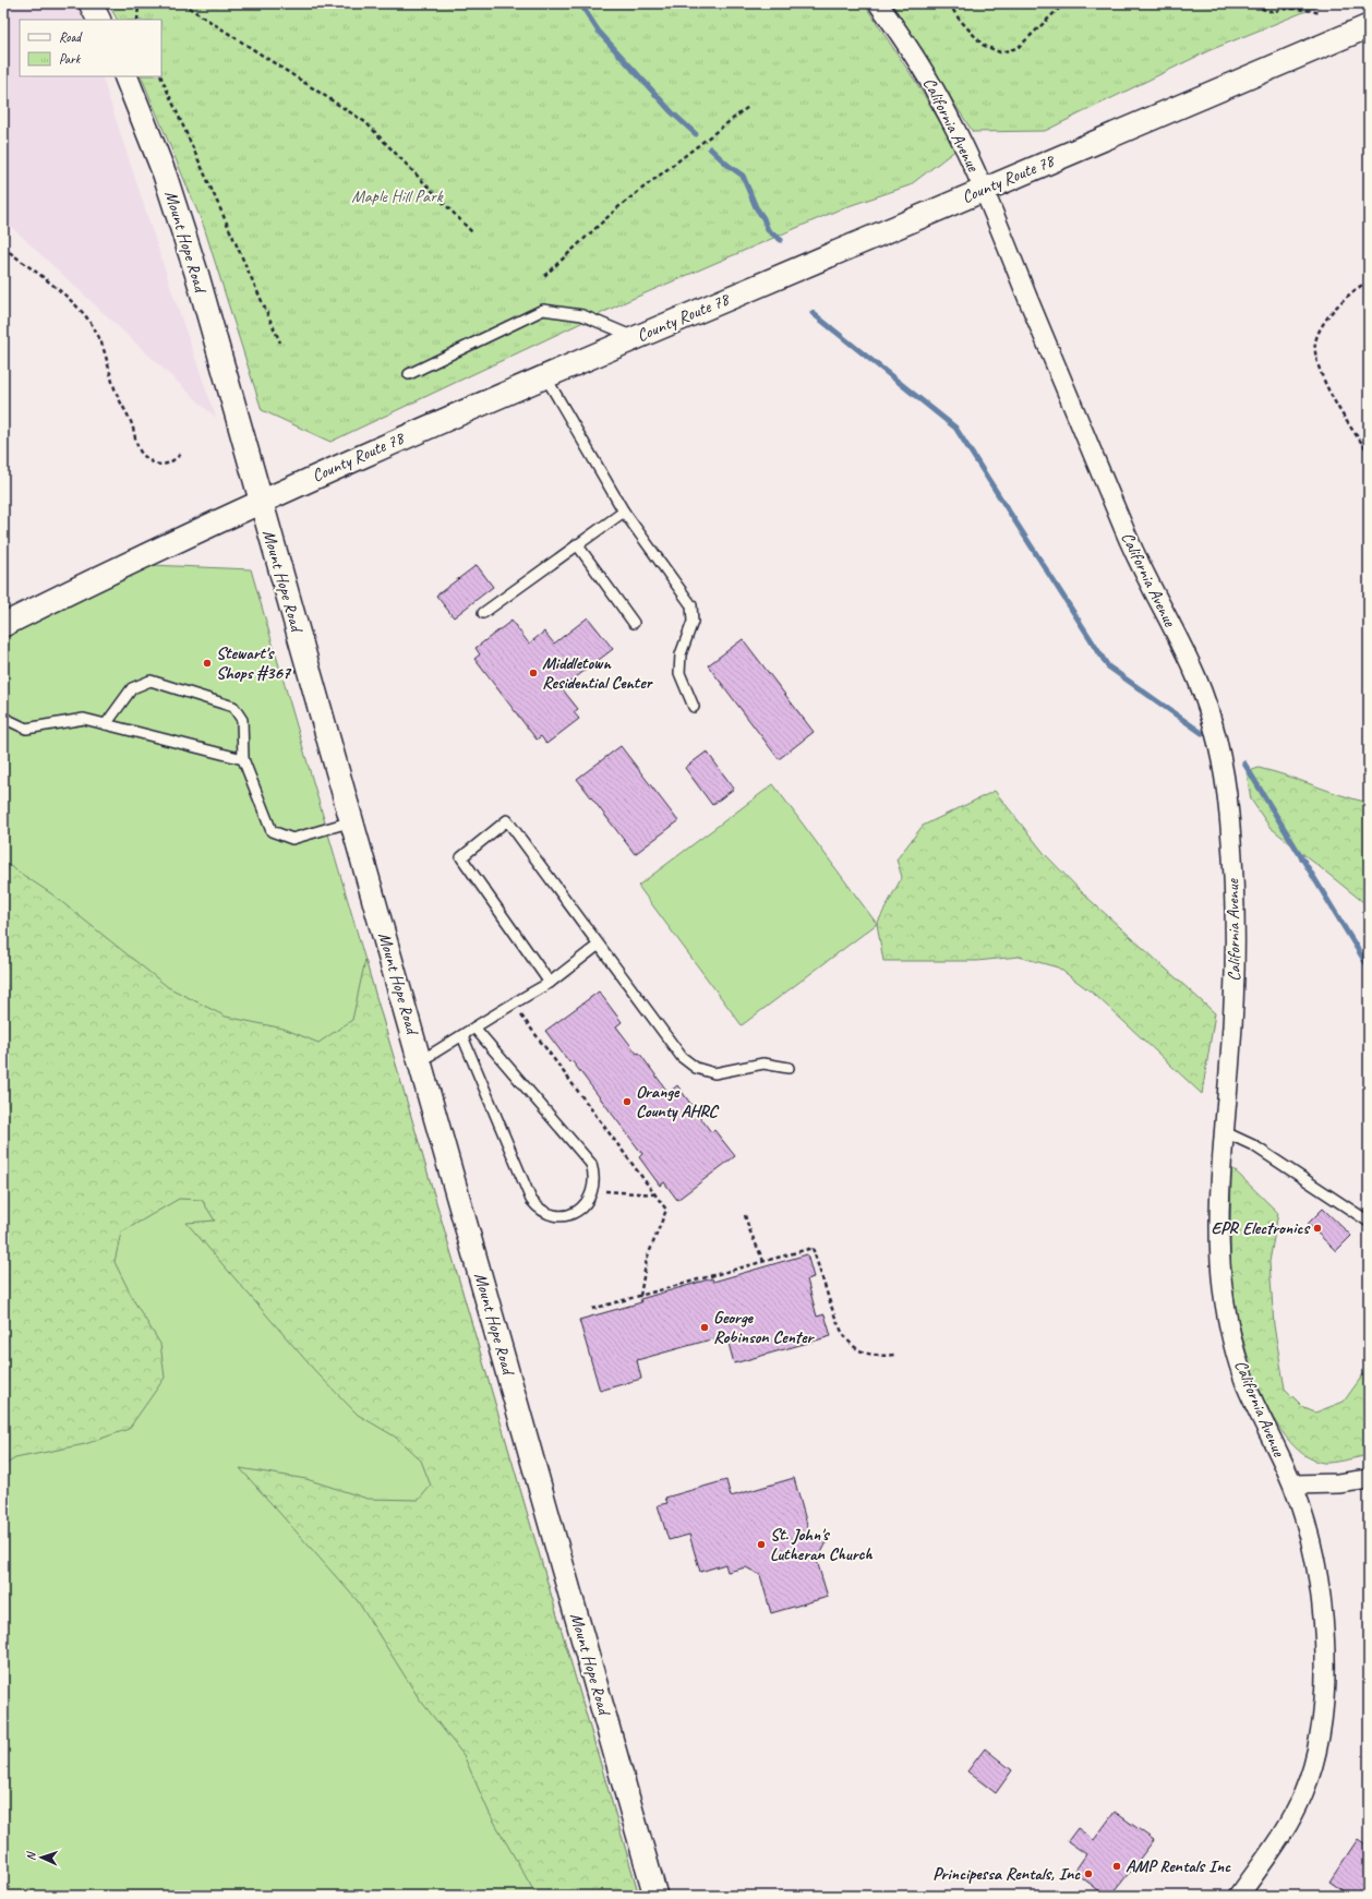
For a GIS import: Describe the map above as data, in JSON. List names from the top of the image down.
{
  "streets": {
    "street": ["California Avenue", "County Route 78", "Mount Hope Road"]
  },
  "crossings": [
    ["California Avenue", "County Route 78"],
    ["County Route 78", "Mount Hope Road"]
  ],
  "parks": ["Maple Hill Park"],
  "places": [
    "Stewart's Shops #367",
    "Middletown Residential Center",
    "Orange County AHRC",
    "EPR Electronics",
    "George Robinson Center",
    "St. John's Lutheran Church",
    "AMP Rentals Inc",
    "Principessa Rentals, Inc"
  ],
  "legend": ["Road", "Park"],
  "north": "left"
}
